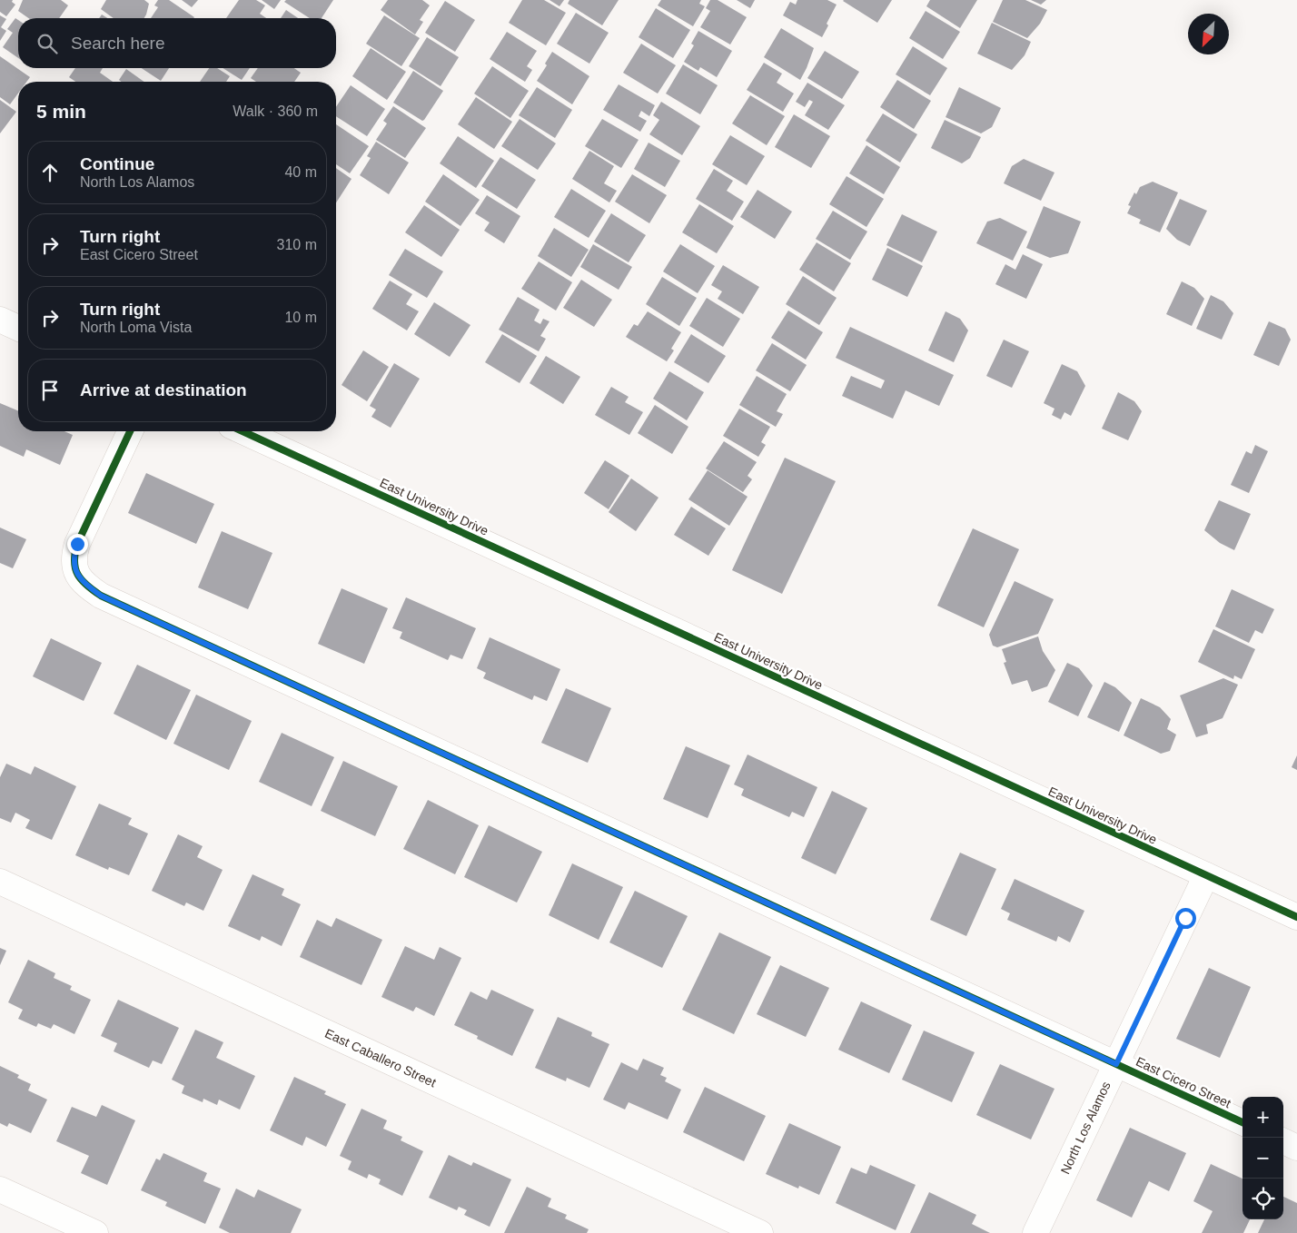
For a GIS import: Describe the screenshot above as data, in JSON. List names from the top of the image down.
{
  "streets": {
    "street": [
      "East University Drive",
      "East Caballero Street",
      "East Cicero Street",
      "North Los Alamos"
    ]
  },
  "crossings": [
    ["East University Drive", "North Los Alamos"],
    ["East Cicero Street", "North Los Alamos"]
  ],
  "north": "bottom left",
  "page": {
    "search": "Search here",
    "heading": ["5 min", "Walk · 360 m"],
    "list": [
      ["Continue", "North Los Alamos", "40 m"],
      ["Turn right", "East Cicero Street", "310 m"],
      ["Turn right", "North Loma Vista", "10 m"],
      "Arrive at destination"
    ],
    "map_buttons": ["+", "−"]
  }
}
